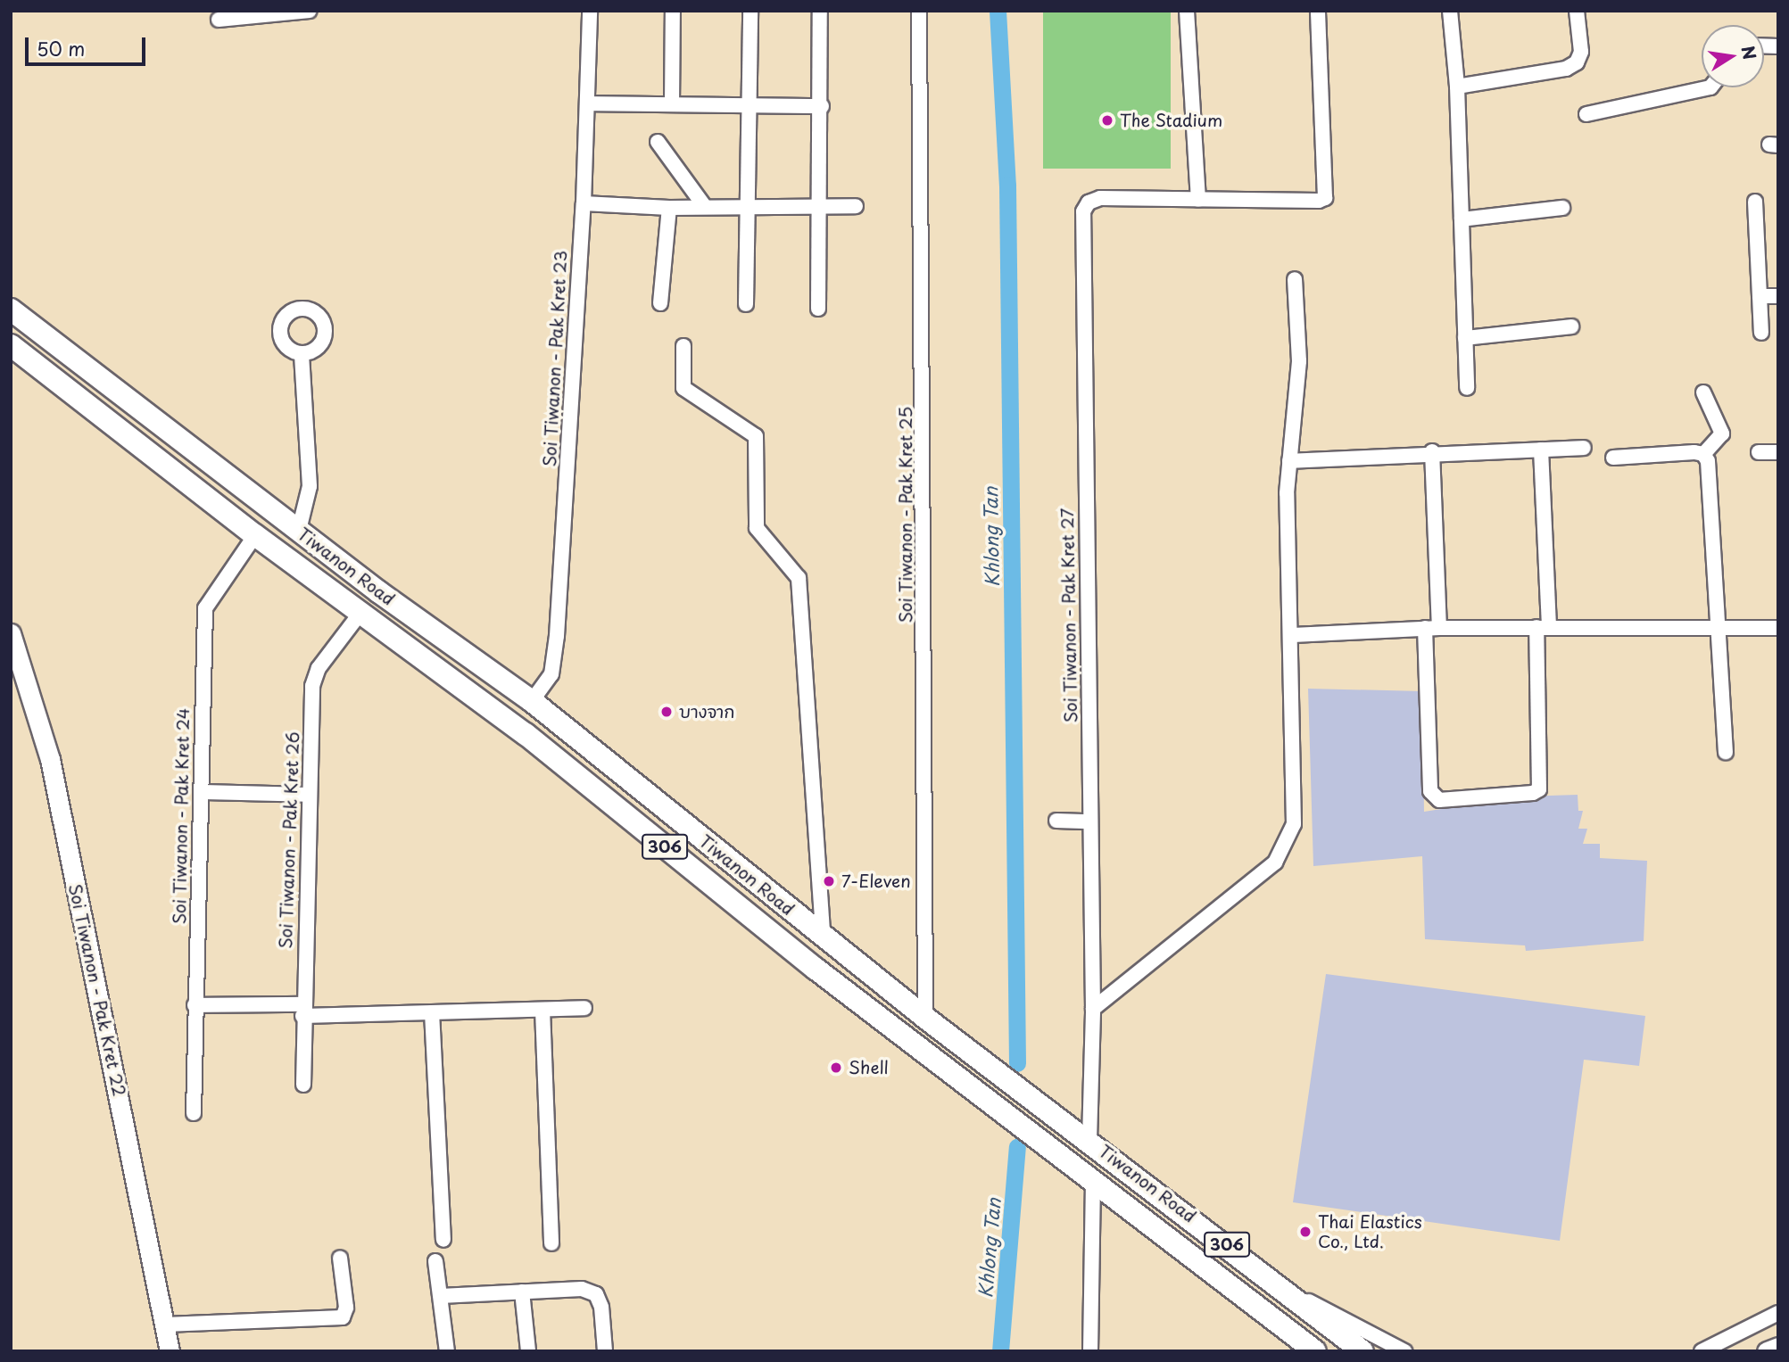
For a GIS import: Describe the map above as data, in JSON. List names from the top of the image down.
{
  "streets": {
    "main road": ["Tiwanon Road", "306"],
    "street": [
      "Soi Tiwanon - Pak Kret 23",
      "Soi Tiwanon - Pak Kret 25",
      "Soi Tiwanon - Pak Kret 27",
      "Soi Tiwanon - Pak Kret 24",
      "Soi Tiwanon - Pak Kret 26",
      "Soi Tiwanon - Pak Kret 22"
    ]
  },
  "crossings": [
    ["Soi Tiwanon - Pak Kret 23", "Tiwanon Road"],
    ["Soi Tiwanon - Pak Kret 25", "Tiwanon Road"],
    ["Tiwanon Road", "Soi Tiwanon - Pak Kret 27"],
    ["Tiwanon Road", "Soi Tiwanon - Pak Kret 24"],
    ["Tiwanon Road", "Soi Tiwanon - Pak Kret 26"]
  ],
  "water": ["Khlong Tan"],
  "places": [
    "The Stadium",
    "บางจาก",
    "7-Eleven",
    "Shell",
    "Thai Elastics Co., Ltd."
  ],
  "scale_bar": "50 m",
  "north": "right"
}
